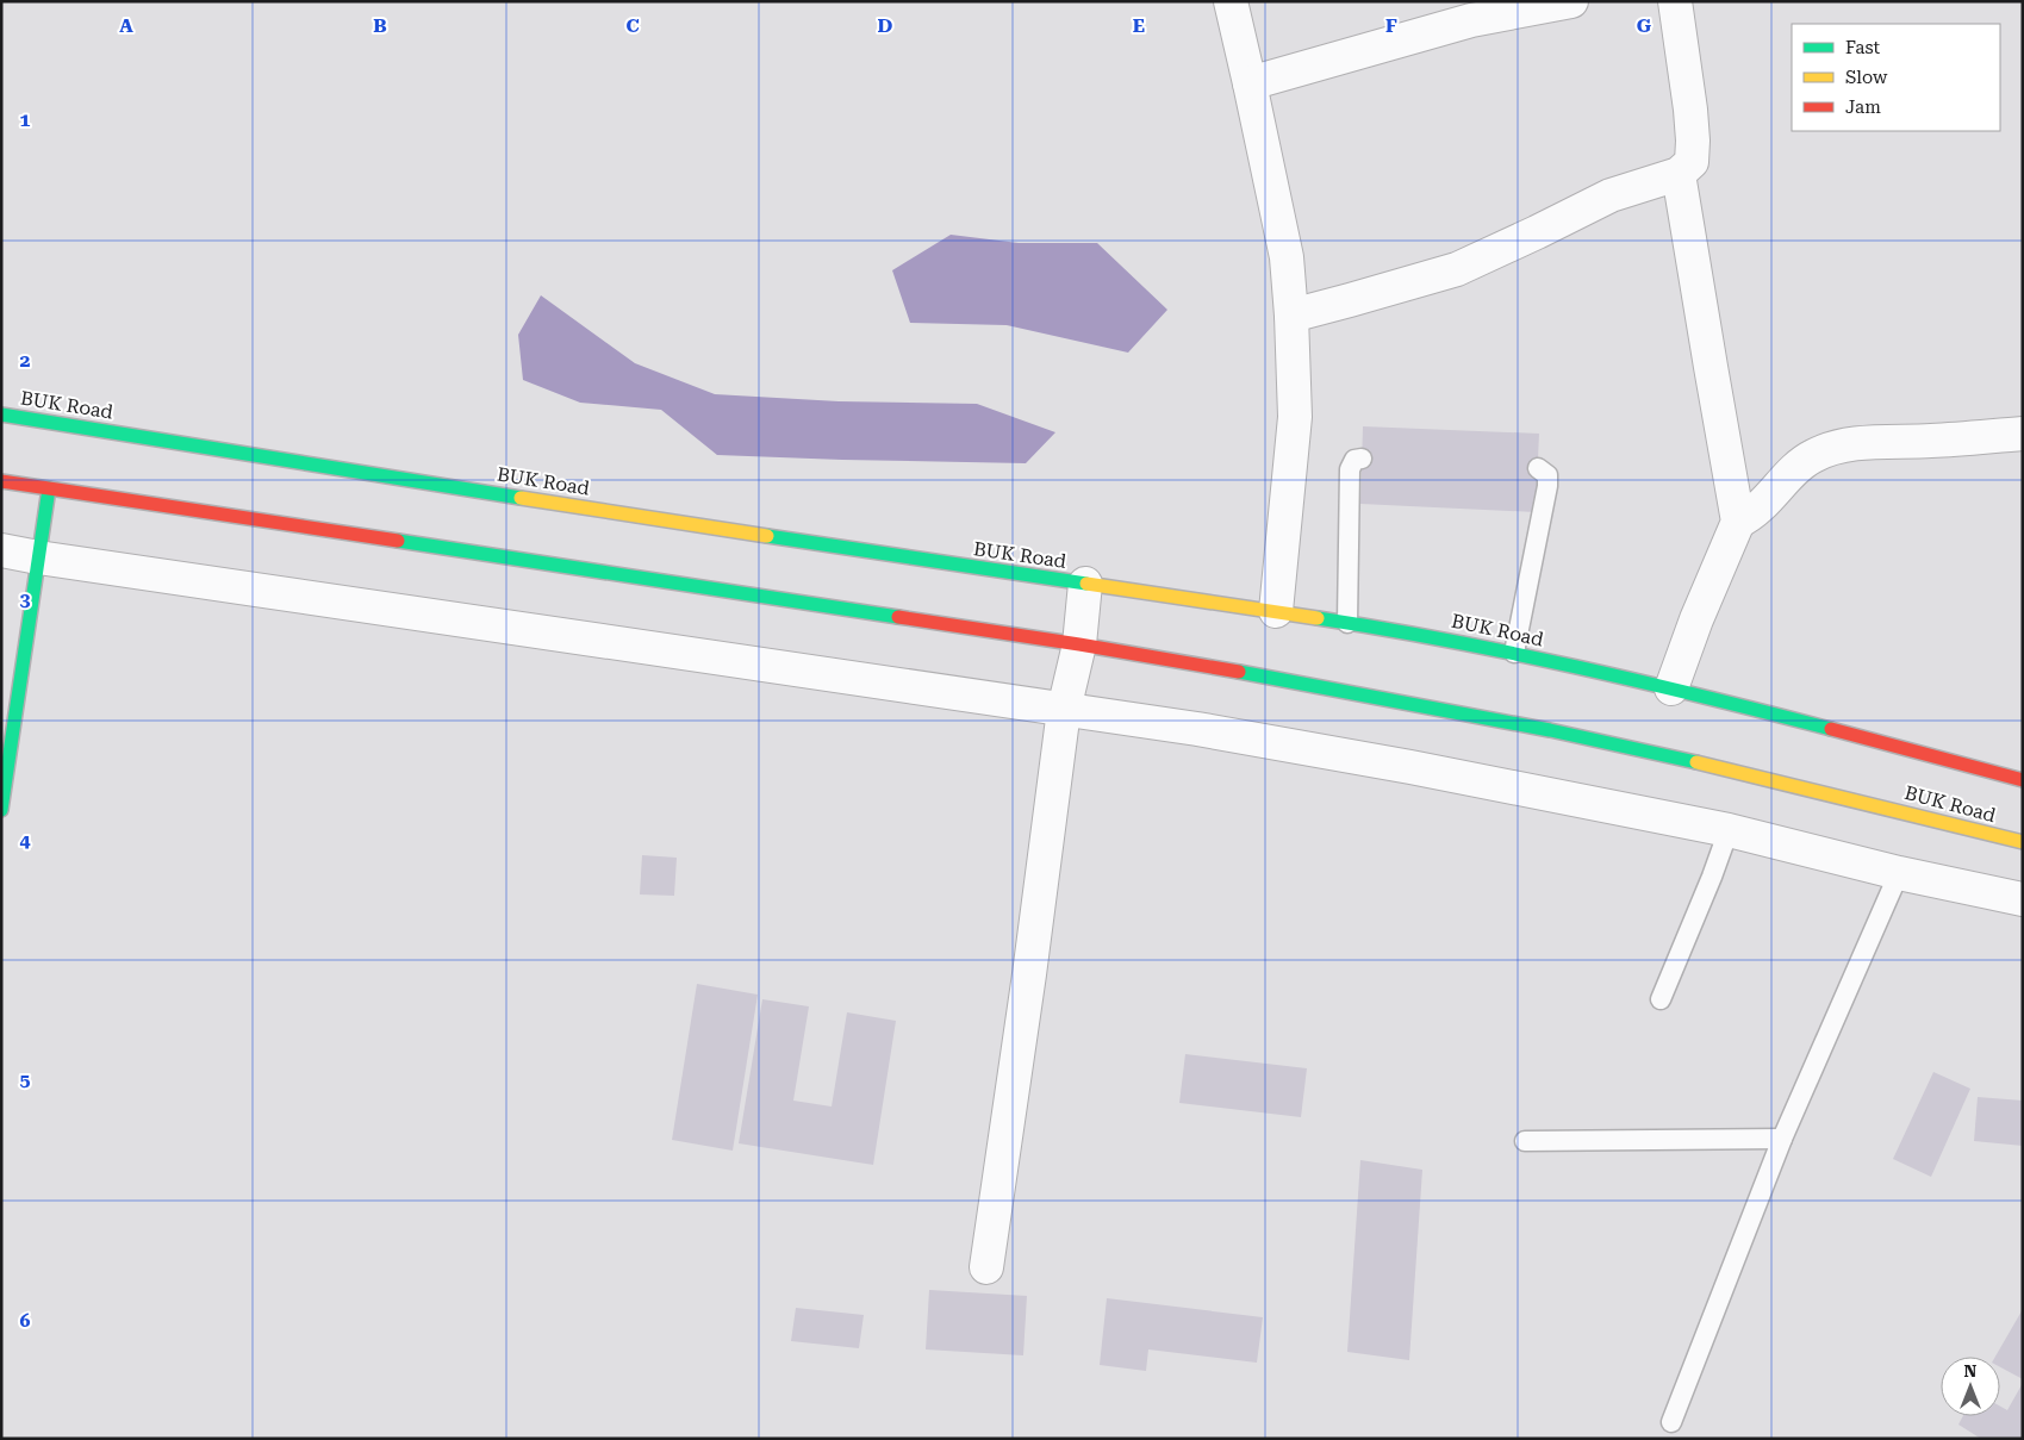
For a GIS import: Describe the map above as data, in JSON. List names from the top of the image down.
{
  "streets": {
    "main road": ["BUK Road"]
  },
  "legend": ["Fast", "Slow", "Jam"],
  "north": "top",
  "grid": {
    "columns": [
      "A",
      "B",
      "C",
      "D",
      "E",
      "F",
      "G"
    ],
    "rows": [
      "1",
      "2",
      "3",
      "4",
      "5",
      "6"
    ]
  }
}
